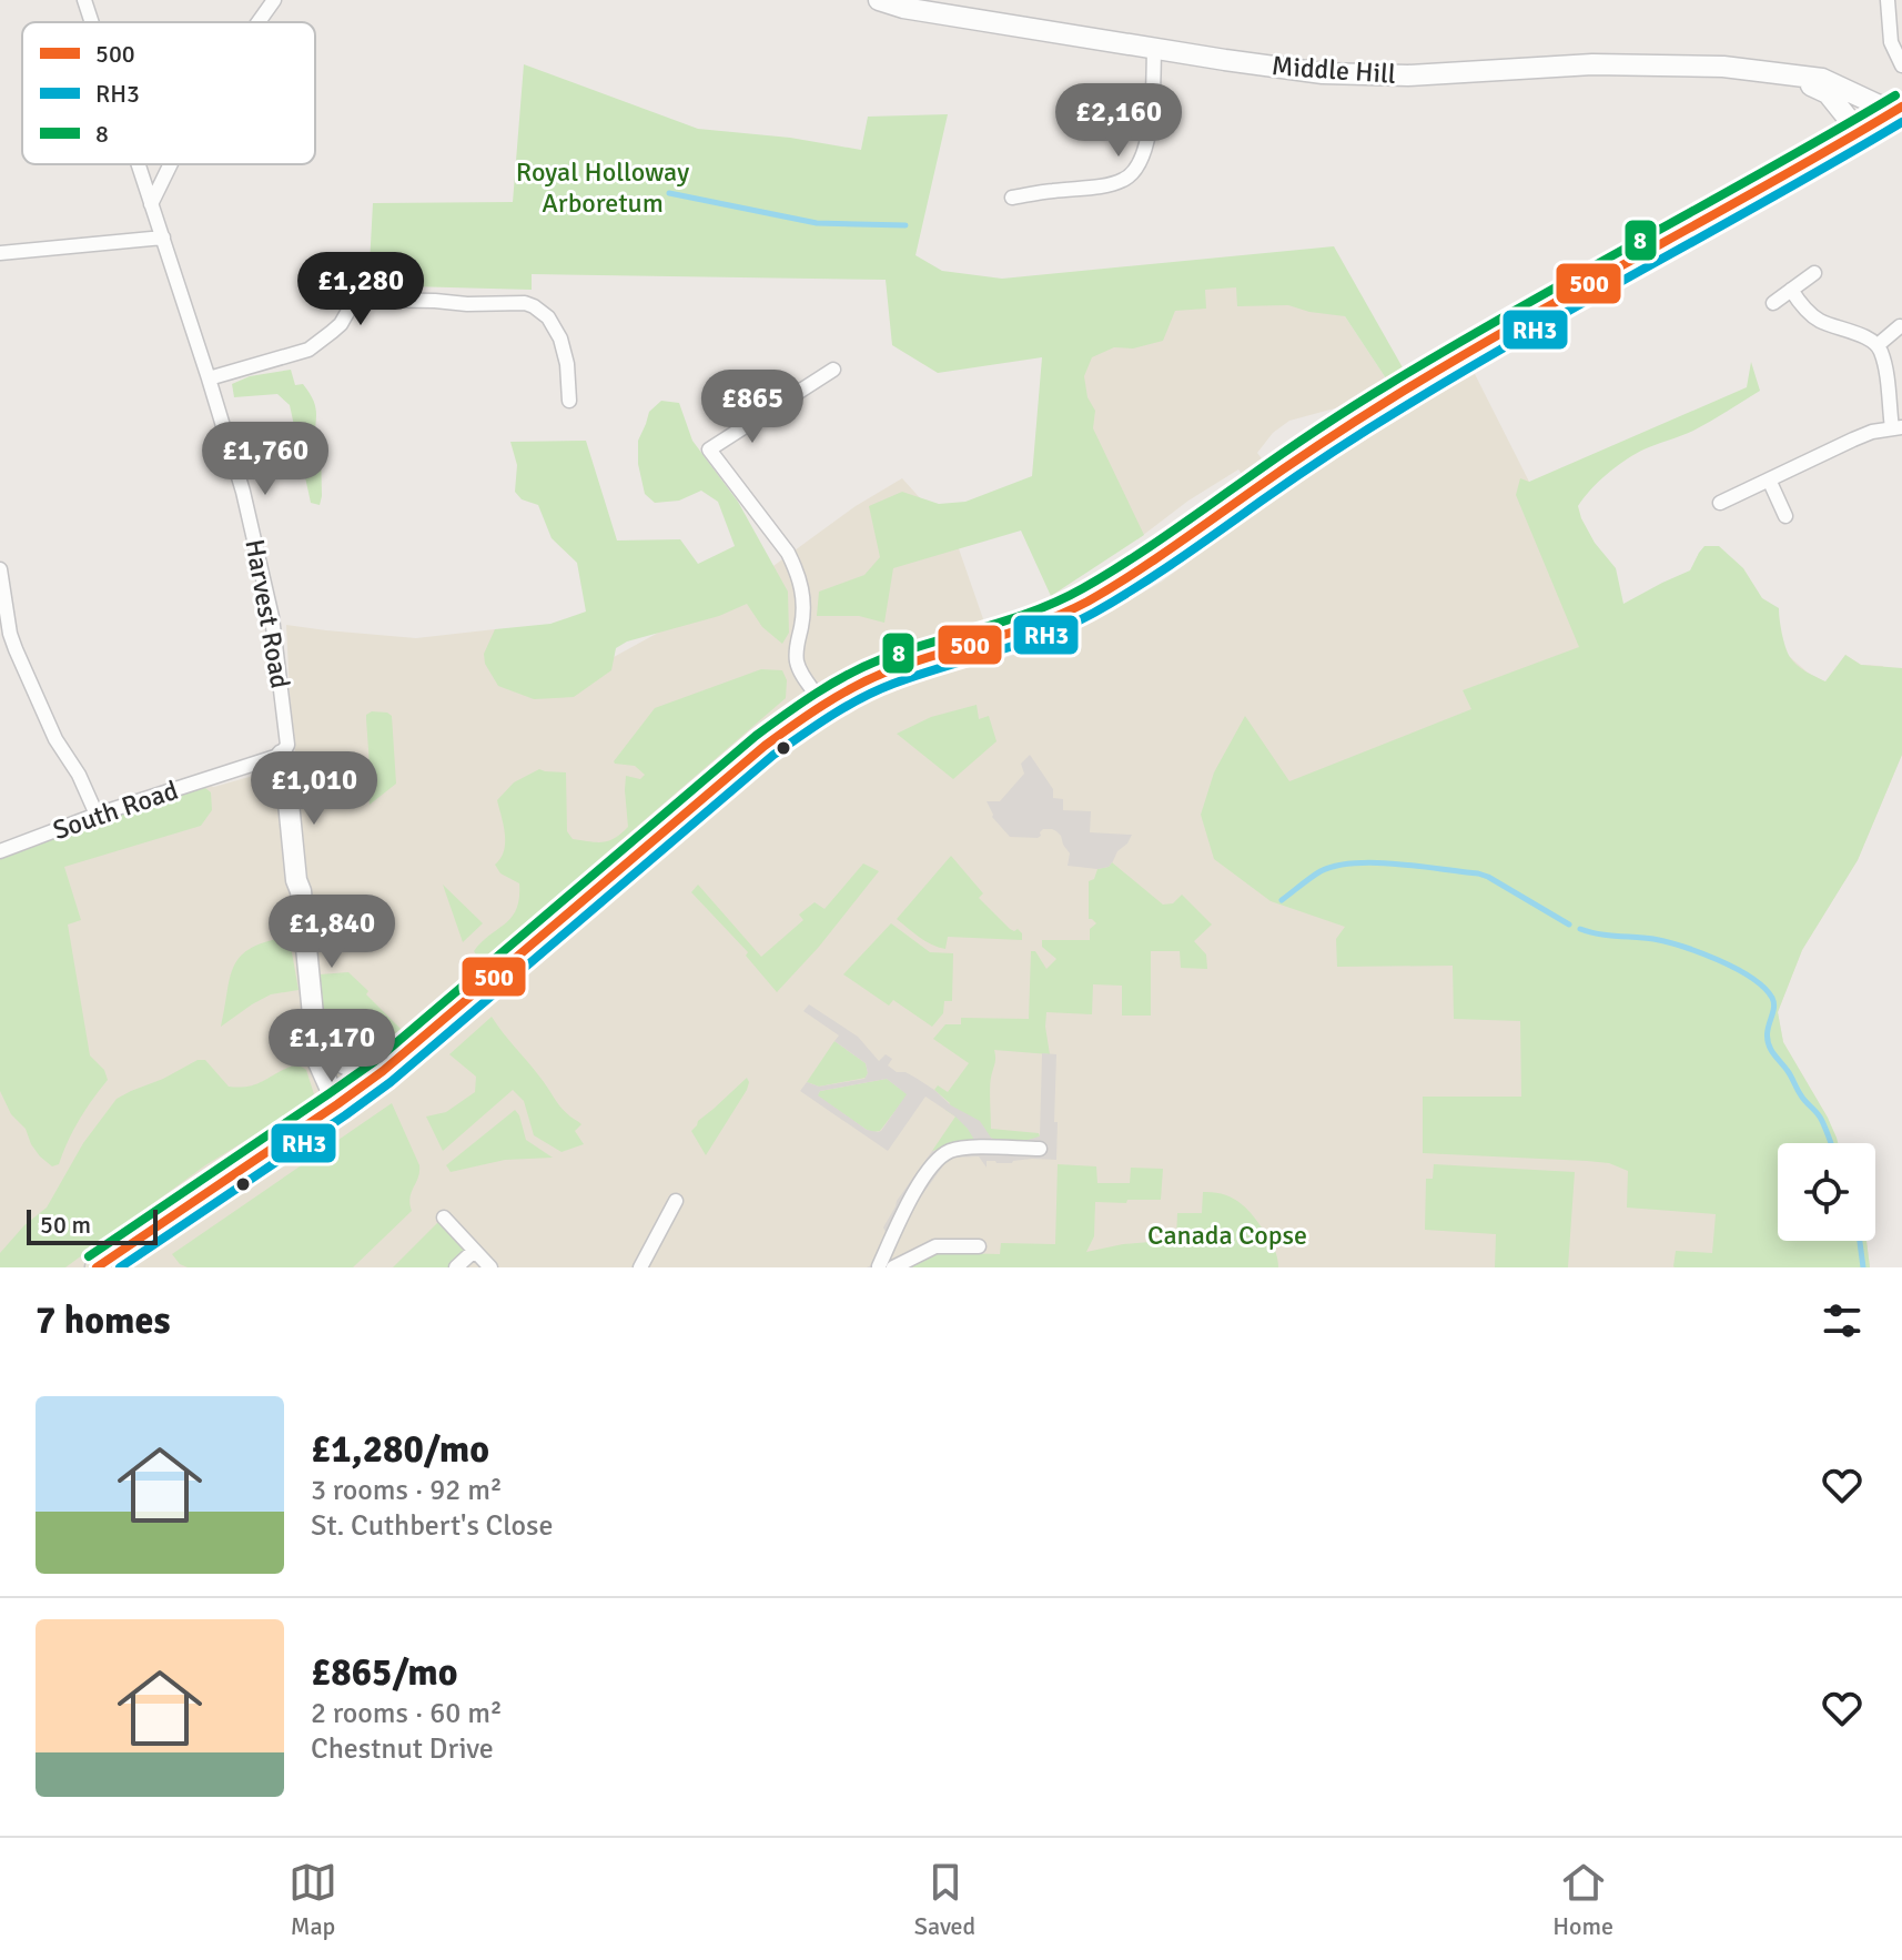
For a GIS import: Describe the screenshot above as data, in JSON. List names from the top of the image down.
{
  "streets": {
    "street": ["Middle Hill", "Harvest Road", "South Road"]
  },
  "crossings": [
    ["Harvest Road", "South Road"]
  ],
  "parks": ["Royal Holloway Arboretum", "Canada Copse"],
  "lines": ["transit line 8", "transit line 500", "transit line RH3"],
  "legend": ["500", "RH3", "8"],
  "scale_bar": "50 m",
  "page": {
    "price": [
      "£2,160",
      "£1,280",
      "£865",
      "£1,760",
      "£1,010",
      "£1,840",
      "£1,170"
    ],
    "scale": "50 m",
    "heading": "7 homes",
    "list": [
      {
        "name": "£1,280/mo",
        "note": "3 rooms · 92 m² · St. Cuthbert's Close"
      },
      {
        "name": "£865/mo",
        "note": "2 rooms · 60 m² · Chestnut Drive"
      }
    ],
    "tabs": ["Map", "Saved", "Home"]
  }
}
